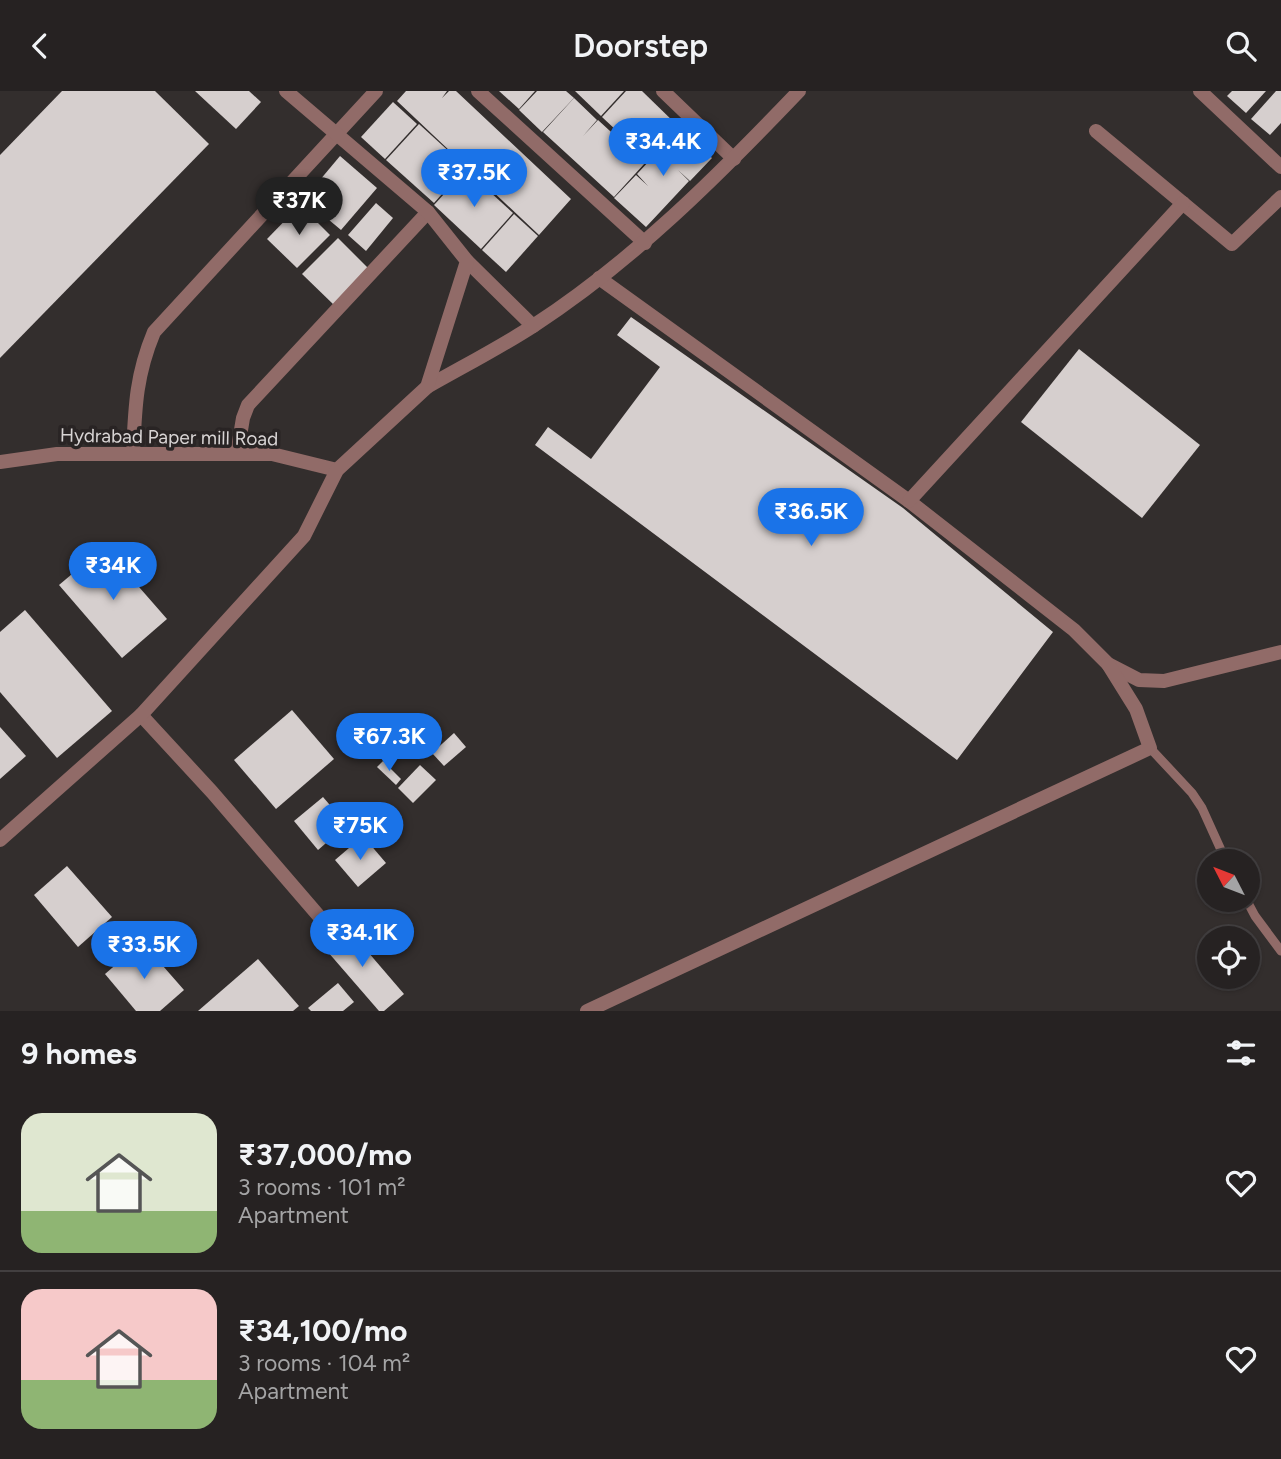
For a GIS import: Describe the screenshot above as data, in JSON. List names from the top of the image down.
{
  "streets": {
    "street": ["Hydrabad Paper mill Road"]
  },
  "north": "top left",
  "page": {
    "header": "Doorstep",
    "price": [
      "₹34.4K",
      "₹37.5K",
      "₹37K",
      "₹36.5K",
      "₹34K",
      "₹67.3K",
      "₹75K",
      "₹34.1K",
      "₹33.5K"
    ],
    "heading": "9 homes",
    "list": [
      {
        "name": "₹37,000/mo",
        "note": "3 rooms · 101 m² · Apartment"
      },
      {
        "name": "₹34,100/mo",
        "note": "3 rooms · 104 m² · Apartment"
      }
    ]
  }
}
